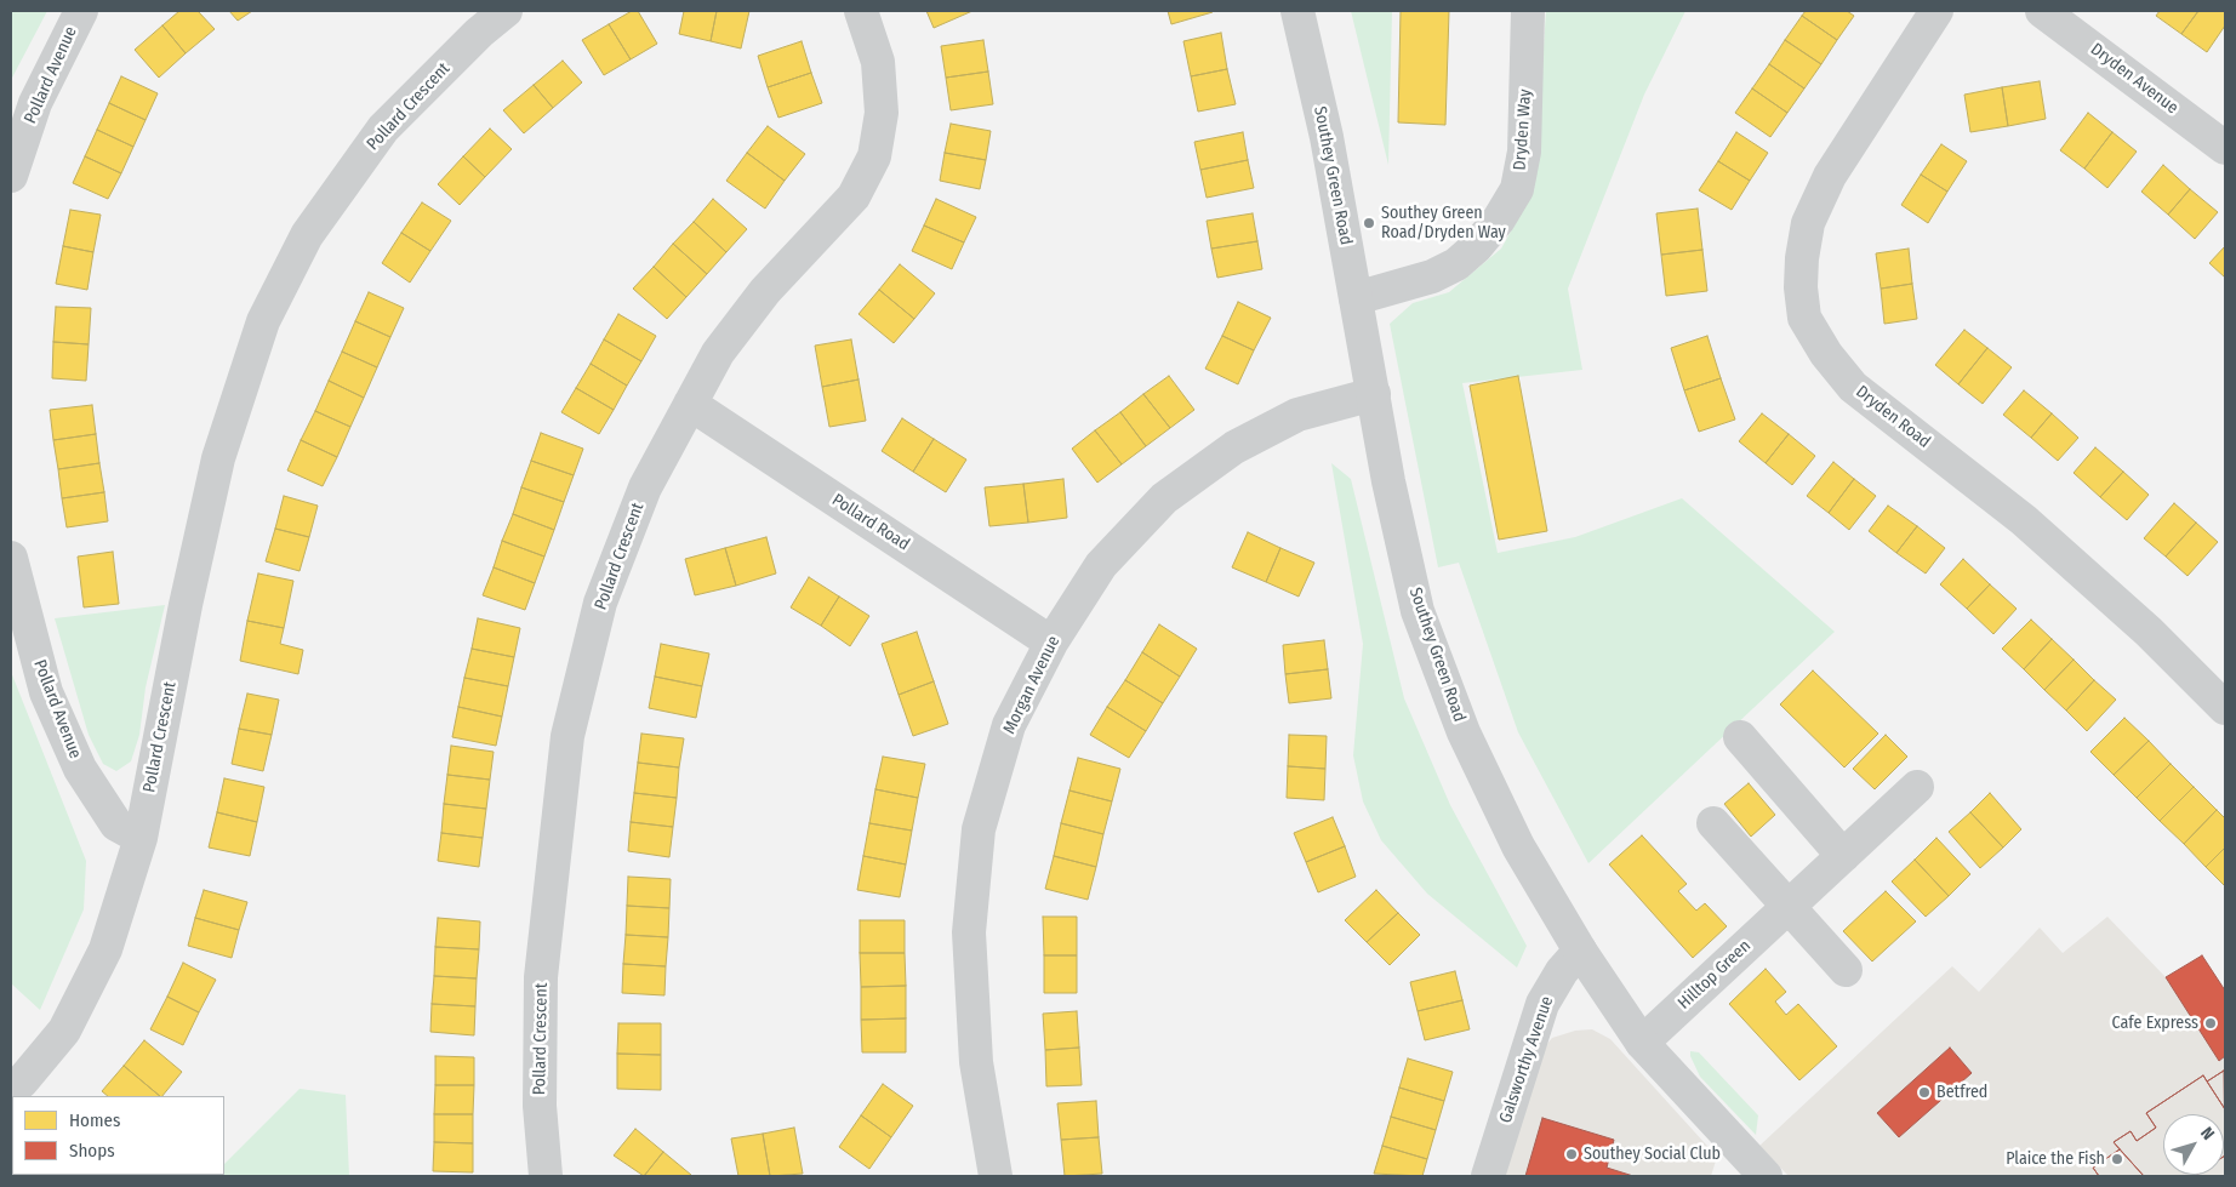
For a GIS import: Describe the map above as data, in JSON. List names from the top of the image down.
{
  "streets": {
    "street": [
      "Pollard Avenue",
      "Dryden Avenue",
      "Pollard Crescent",
      "Dryden Way",
      "Southey Green Road",
      "Dryden Road",
      "Pollard Road",
      "Morgan Avenue",
      "Hilltop Green",
      "Galsworthy Avenue"
    ]
  },
  "crossings": [
    ["Pollard Avenue", "Pollard Crescent"],
    ["Pollard Crescent", "Pollard Road"],
    ["Dryden Way", "Southey Green Road"],
    ["Southey Green Road", "Morgan Avenue"],
    ["Southey Green Road", "Hilltop Green"],
    ["Southey Green Road", "Galsworthy Avenue"],
    ["Pollard Road", "Morgan Avenue"]
  ],
  "places": [
    "Southey Green Road/Dryden Way",
    "Cafe Express",
    "Betfred",
    "Southey Social Club",
    "Plaice the Fish"
  ],
  "legend": ["Homes", "Shops"],
  "north": "top right"
}
